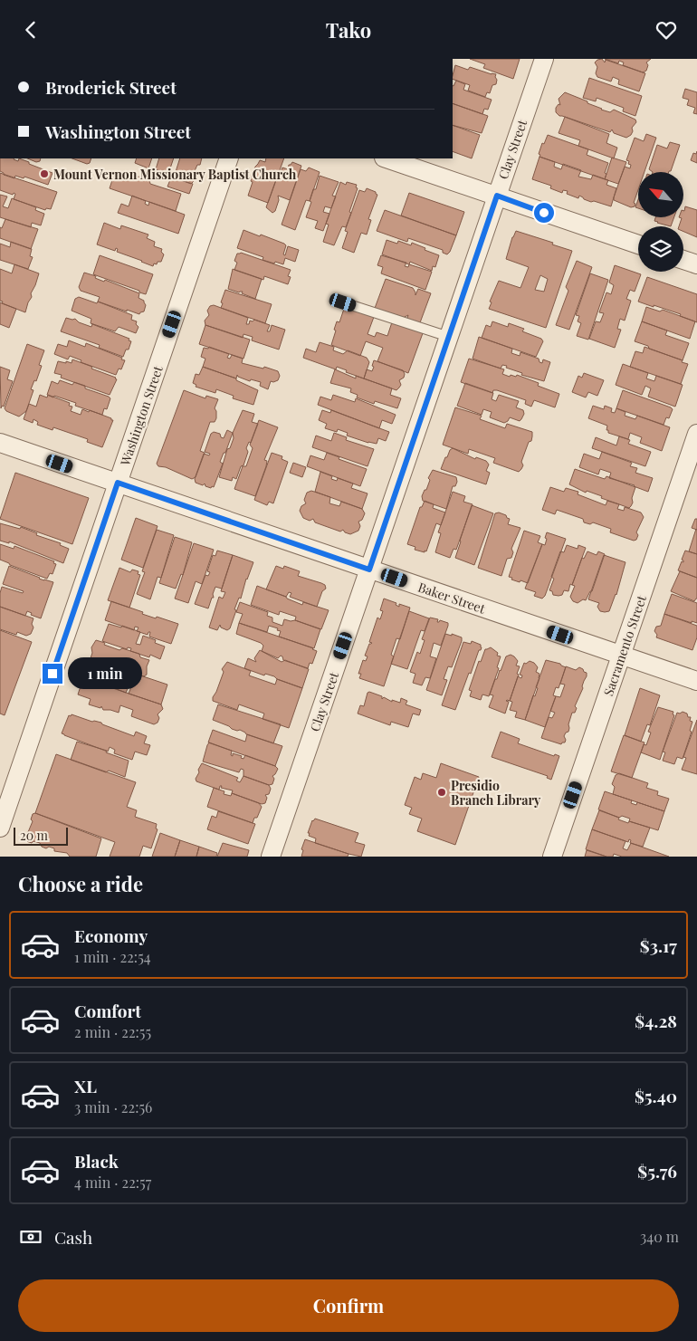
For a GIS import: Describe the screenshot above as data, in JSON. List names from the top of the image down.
{
  "streets": {
    "street": [
      "Clay Street",
      "Washington Street",
      "Baker Street",
      "Sacramento Street"
    ]
  },
  "crossings": [
    ["Clay Street", "Baker Street"],
    ["Washington Street", "Baker Street"],
    ["Baker Street", "Sacramento Street"]
  ],
  "places": ["Mount Vernon Missionary Baptist Church", "Presidio Branch Library"],
  "scale_bar": "20 m",
  "north": "top left",
  "page": {
    "header": "Tako",
    "banner": ["Broderick Street", "Washington Street"],
    "bubble": "1 min",
    "scale": "20 m",
    "heading": "Choose a ride",
    "list": [
      {
        "name": "Economy",
        "note": "1 min · 22:54",
        "value": "$3.17"
      },
      {
        "name": "Comfort",
        "note": "2 min · 22:55",
        "value": "$4.28"
      },
      {
        "name": "XL",
        "note": "3 min · 22:56",
        "value": "$5.40"
      },
      {
        "name": "Black",
        "note": "4 min · 22:57",
        "value": "$5.76"
      }
    ],
    "pay": ["Cash", "340 m"],
    "buttons": "Confirm"
  }
}
